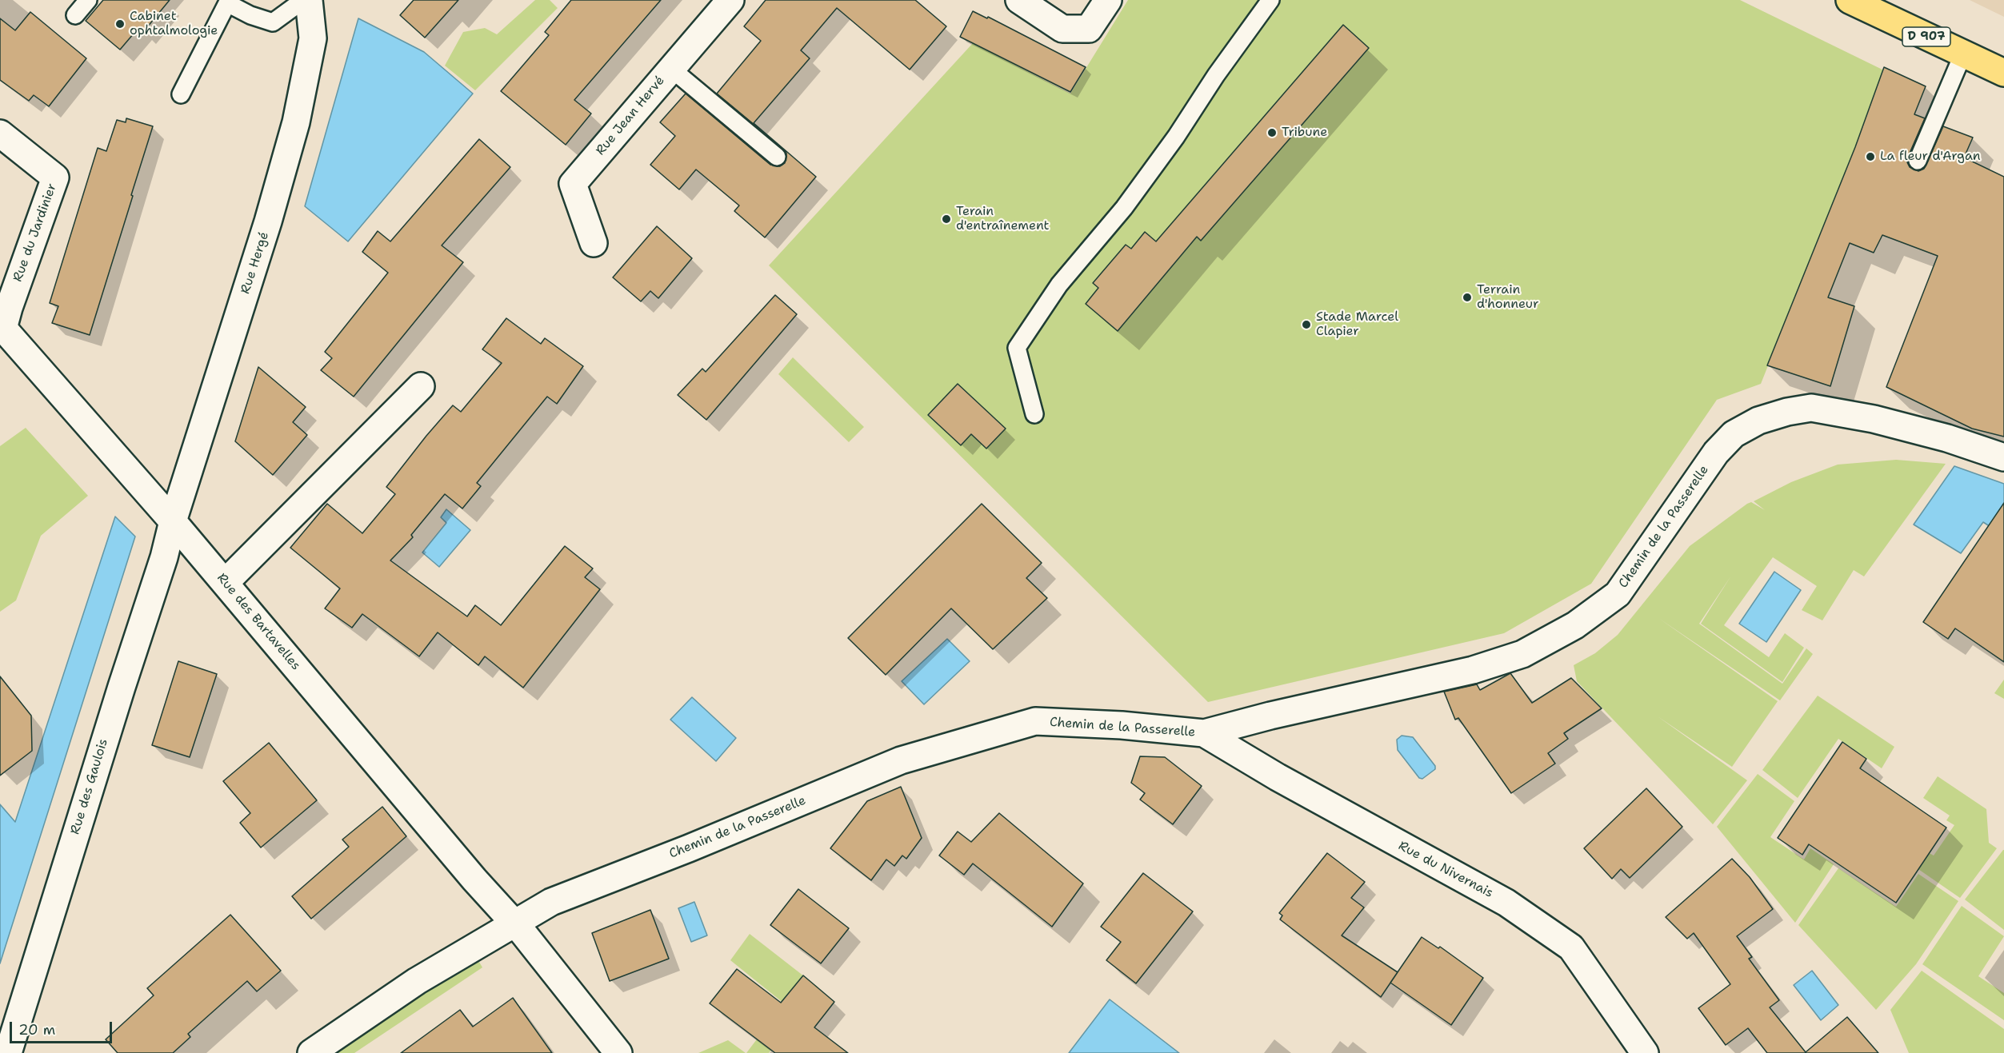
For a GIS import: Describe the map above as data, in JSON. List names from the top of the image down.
{
  "streets": {
    "main road": ["D 907"],
    "street": [
      "Rue Jean Hervé",
      "Rue du Jardinier",
      "Rue Hergé",
      "Chemin de la Passerelle",
      "Rue des Bartavelles",
      "Rue des Gaulois",
      "Rue du Nivernais"
    ]
  },
  "crossings": [
    ["Rue du Jardinier", "Rue des Bartavelles"],
    ["Rue Hergé", "Rue des Bartavelles"],
    ["Rue Hergé", "Rue des Gaulois"],
    ["Chemin de la Passerelle", "Rue des Bartavelles"],
    ["Chemin de la Passerelle", "Rue du Nivernais"],
    ["Rue des Bartavelles", "Rue des Gaulois"]
  ],
  "places": [
    "Cabinet ophtalmologie",
    "Tribune",
    "La fleur d'Argan",
    "Terain d'entraînement",
    "Terrain d'honneur",
    "Stade Marcel Clapier"
  ],
  "scale_bar": "20 m"
}
